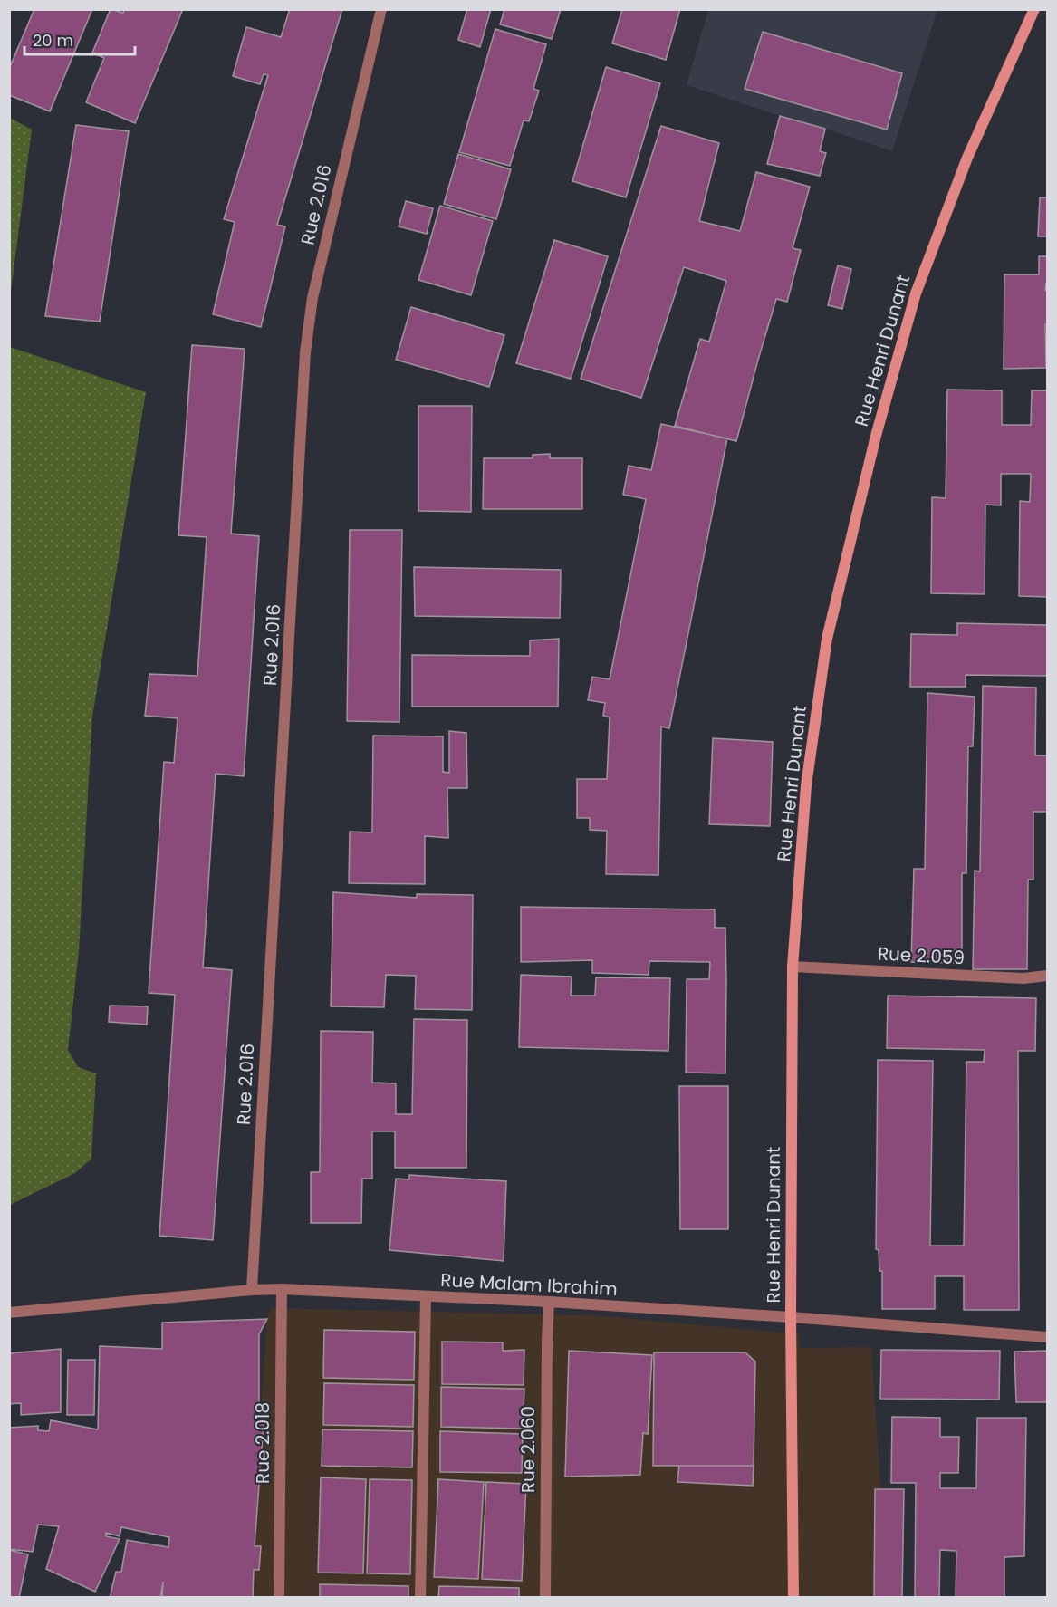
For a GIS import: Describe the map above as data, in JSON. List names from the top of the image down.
{
  "streets": {
    "main road": ["Rue Henri Dunant"],
    "street": [
      "Rue 2.016",
      "Rue 2.059",
      "Rue Malam Ibrahim",
      "Rue 2.018",
      "Rue 2.060"
    ]
  },
  "crossings": [
    ["Rue 2.016", "Rue Malam Ibrahim"],
    ["Rue Henri Dunant", "Rue 2.059"],
    ["Rue Henri Dunant", "Rue Malam Ibrahim"],
    ["Rue Malam Ibrahim", "Rue 2.018"],
    ["Rue Malam Ibrahim", "Rue 2.060"]
  ],
  "scale_bar": "20 m"
}
